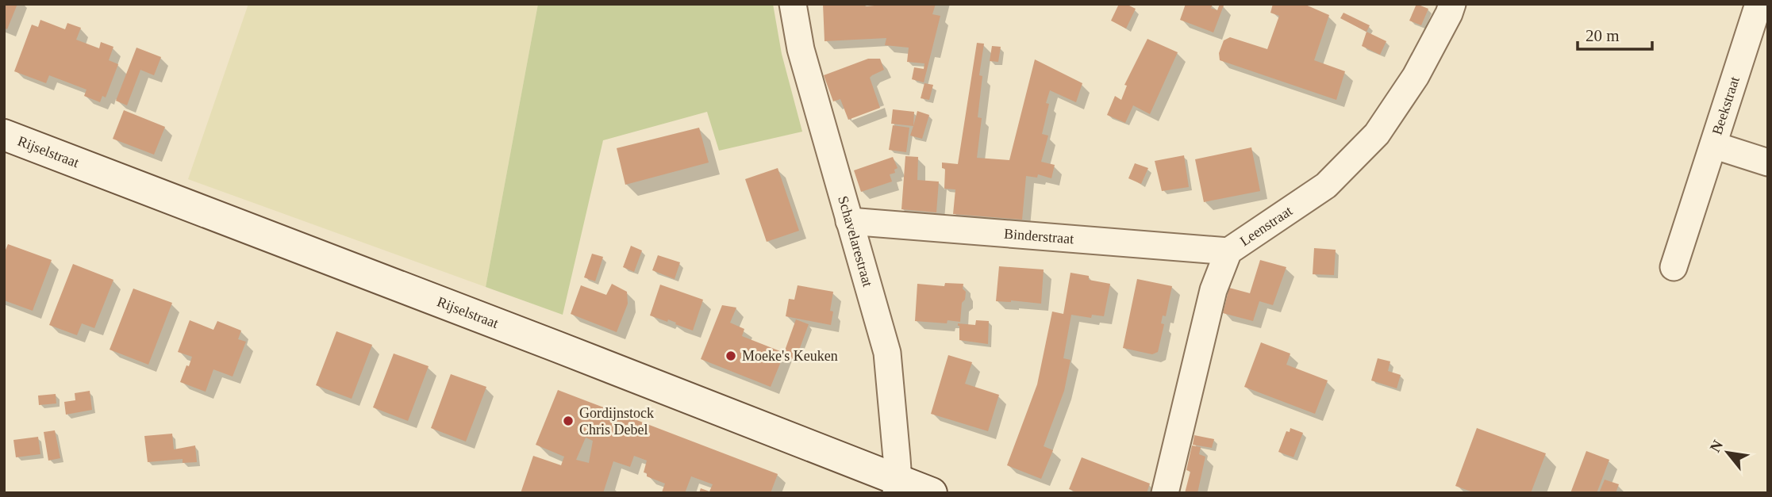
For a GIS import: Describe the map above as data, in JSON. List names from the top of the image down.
{
  "streets": {
    "street": [
      "Beekstraat",
      "Rijselstraat",
      "Leenstraat",
      "Binderstraat",
      "Schavelarestraat"
    ]
  },
  "crossings": [
    ["Rijselstraat", "Schavelarestraat"],
    ["Leenstraat", "Binderstraat"],
    ["Binderstraat", "Schavelarestraat"]
  ],
  "places": ["Moeke's Keuken", "Gordijnstock Chris Debel"],
  "scale_bar": "20 m",
  "north": "top left"
}
